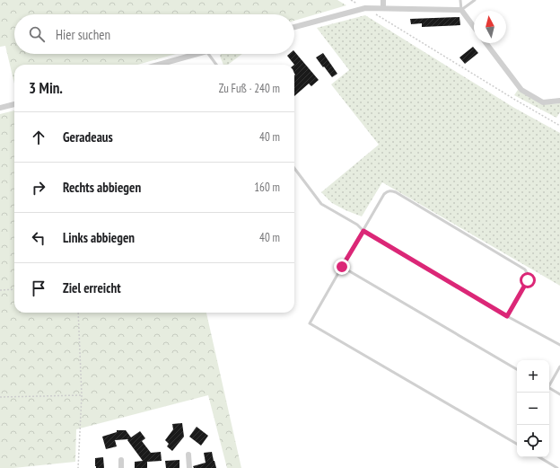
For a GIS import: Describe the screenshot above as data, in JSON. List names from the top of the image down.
{
  "north": "top",
  "page": {
    "search": "Hier suchen",
    "heading": ["3 Min.", "Zu Fuß · 240 m"],
    "list": [
      ["Geradeaus", "40 m"],
      ["Rechts abbiegen", "160 m"],
      ["Links abbiegen", "40 m"],
      "Ziel erreicht"
    ],
    "map_buttons": ["+", "−"]
  }
}
